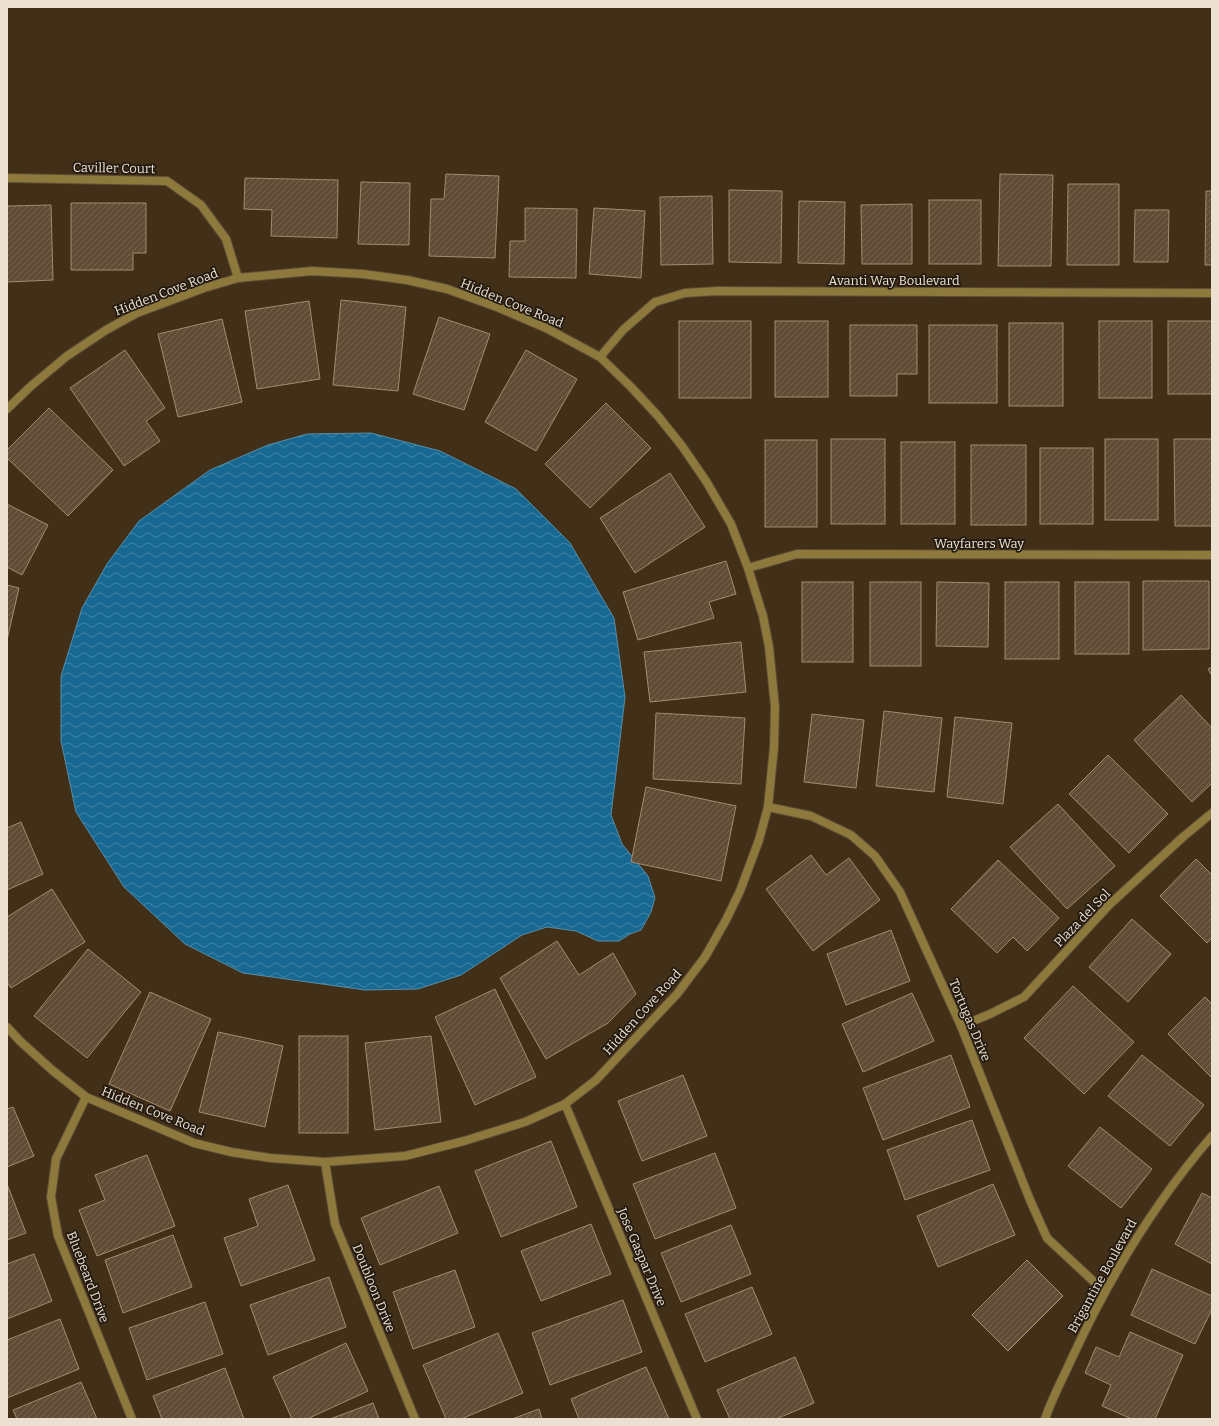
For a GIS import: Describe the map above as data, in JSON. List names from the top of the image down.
{
  "streets": {
    "street": [
      "Caviller Court",
      "Avanti Way Boulevard",
      "Hidden Cove Road",
      "Wayfarers Way",
      "Plaza del Sol",
      "Tortugas Drive",
      "Jose Gaspar Drive",
      "Brigantine Boulevard",
      "Bluebeard Drive",
      "Doubloon Drive"
    ]
  },
  "crossings": [
    ["Caviller Court", "Hidden Cove Road"],
    ["Avanti Way Boulevard", "Hidden Cove Road"],
    ["Hidden Cove Road", "Wayfarers Way"],
    ["Hidden Cove Road", "Tortugas Drive"],
    ["Hidden Cove Road", "Jose Gaspar Drive"],
    ["Hidden Cove Road", "Bluebeard Drive"],
    ["Hidden Cove Road", "Doubloon Drive"],
    ["Plaza del Sol", "Tortugas Drive"],
    ["Tortugas Drive", "Brigantine Boulevard"]
  ]
}
